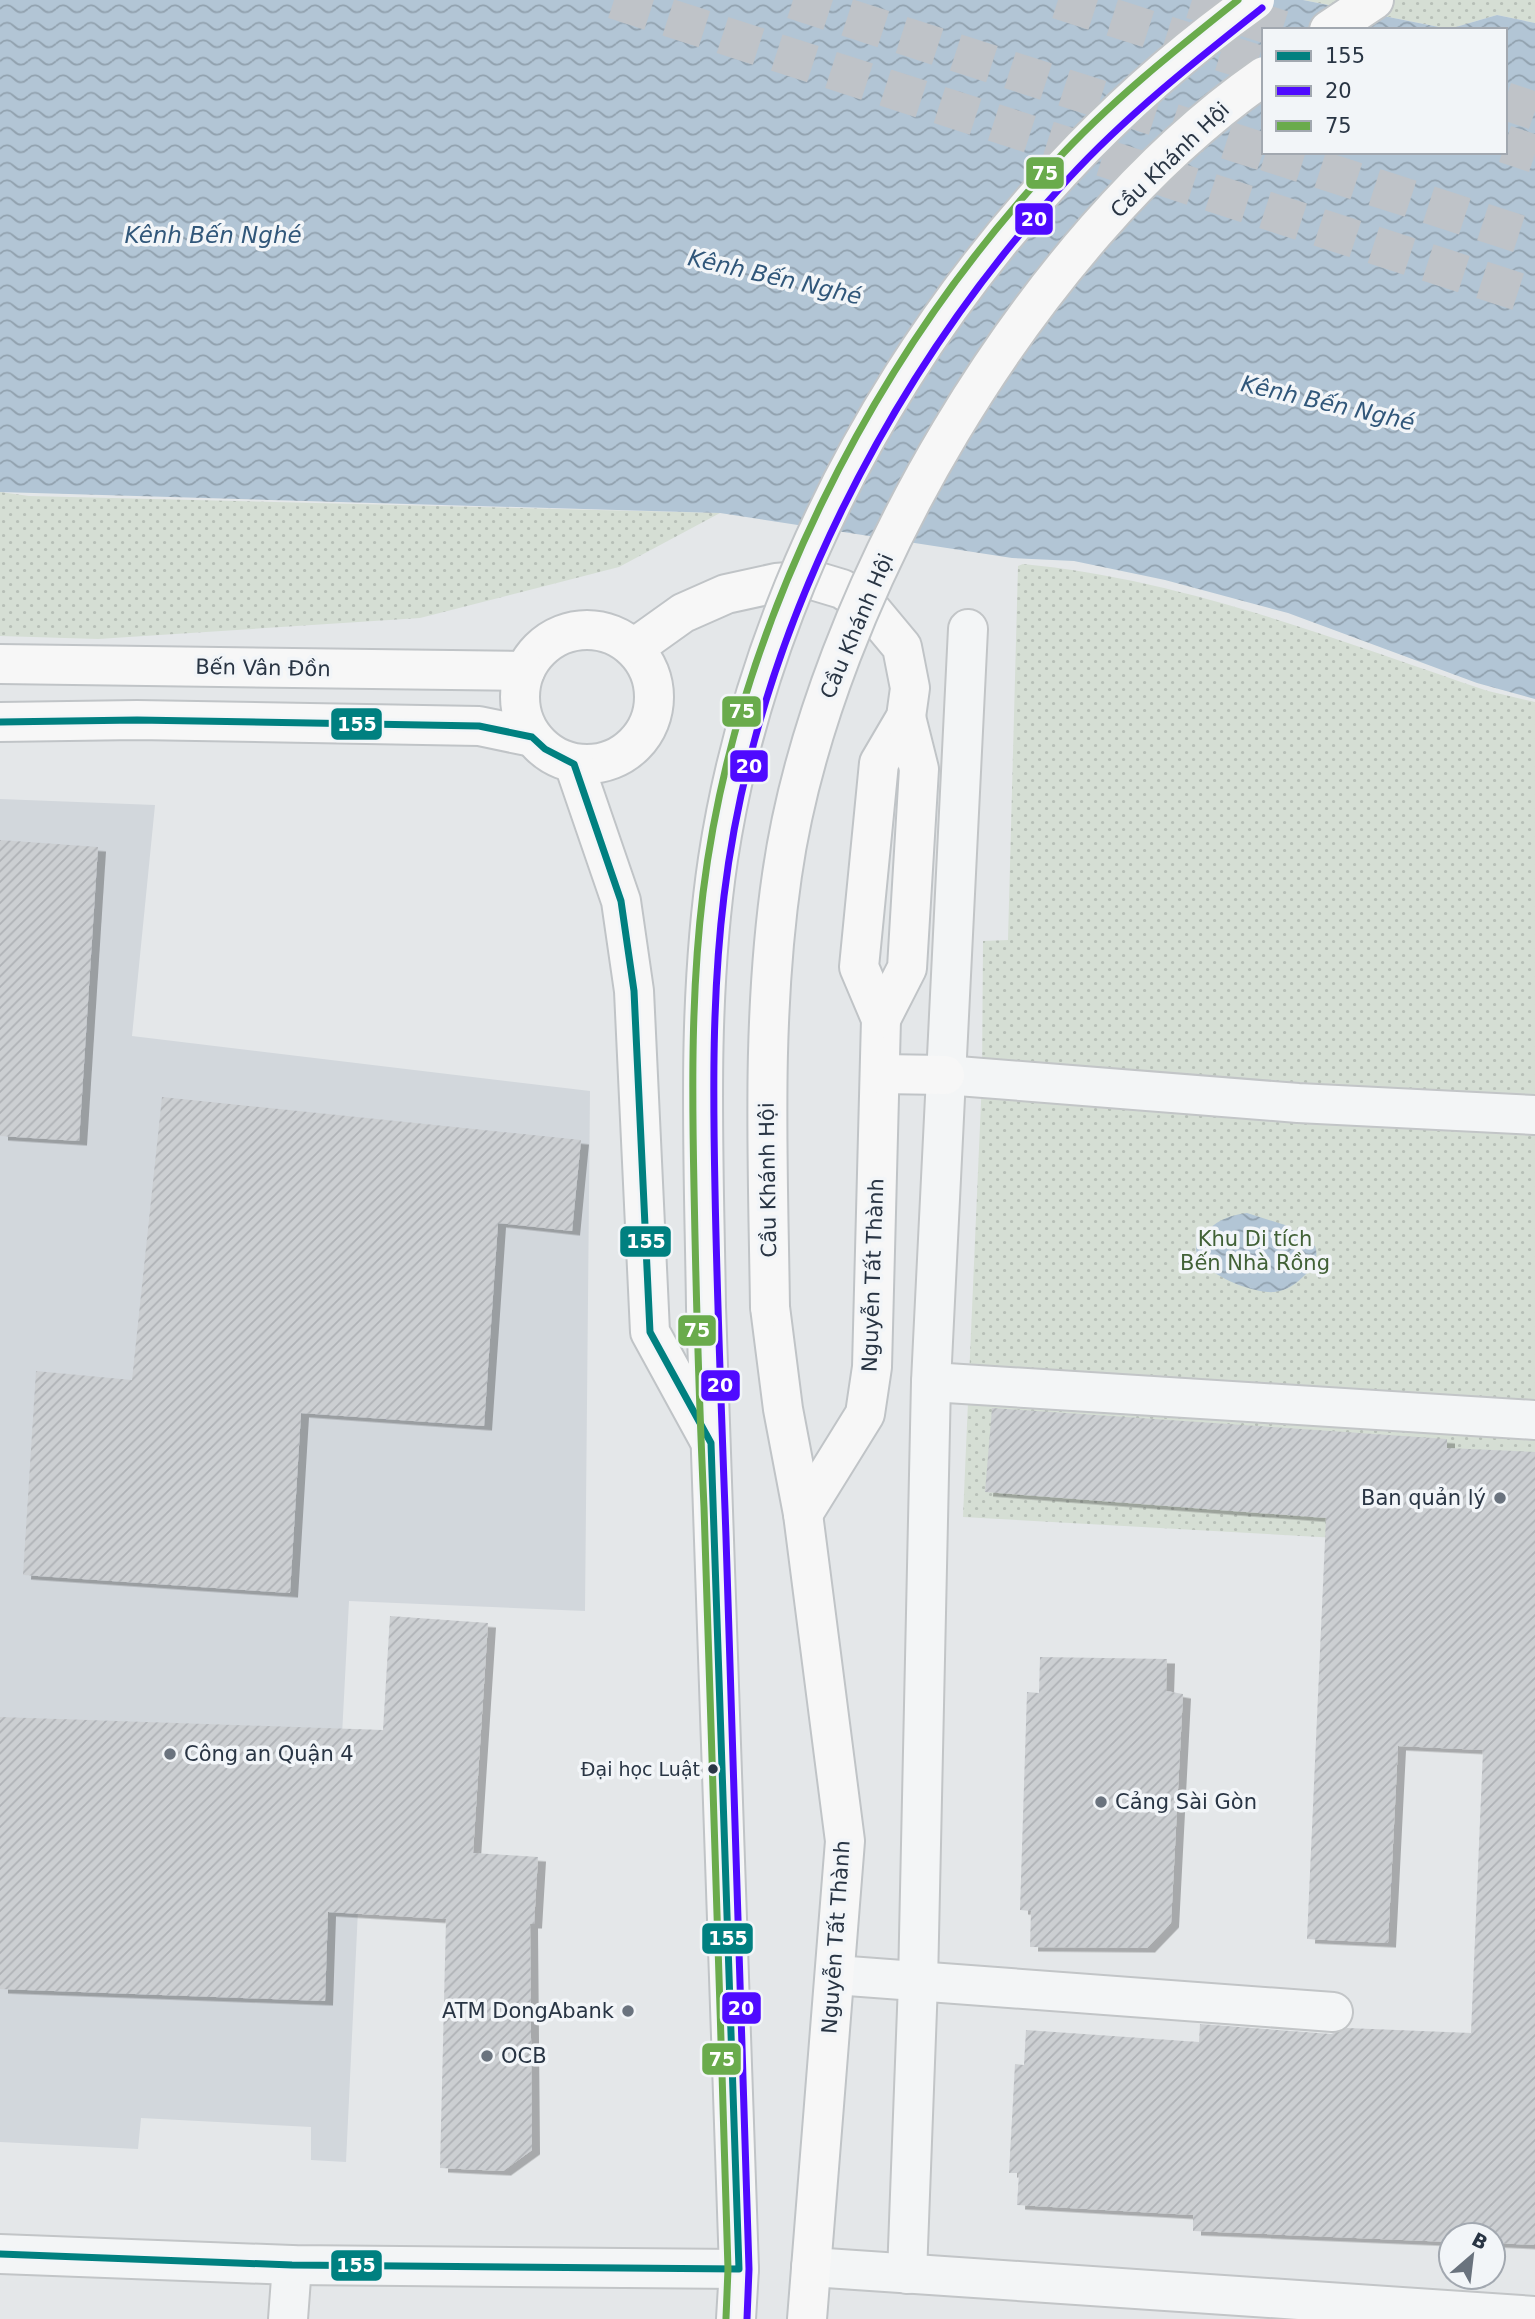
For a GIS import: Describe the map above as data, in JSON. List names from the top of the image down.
{
  "streets": {
    "main road": ["Cầu Khánh Hội", "Bến Vân Đồn", "Nguyễn Tất Thành"]
  },
  "crossings": [
    ["Cầu Khánh Hội", "Nguyễn Tất Thành"],
    ["Bến Vân Đồn", "Nguyễn Tất Thành"]
  ],
  "water": ["Kênh Bến Nghé"],
  "parks": ["Khu Di tích Bến Nhà Rồng"],
  "places": [
    "Ban quản lý",
    "Công an Quận 4",
    "Đại học Luật",
    "Cảng Sài Gòn",
    "ATM DongAbank",
    "OCB"
  ],
  "lines": ["transit line 75", "transit line 20", "transit line 155"],
  "legend": ["155", "20", "75"],
  "north": "top right"
}
